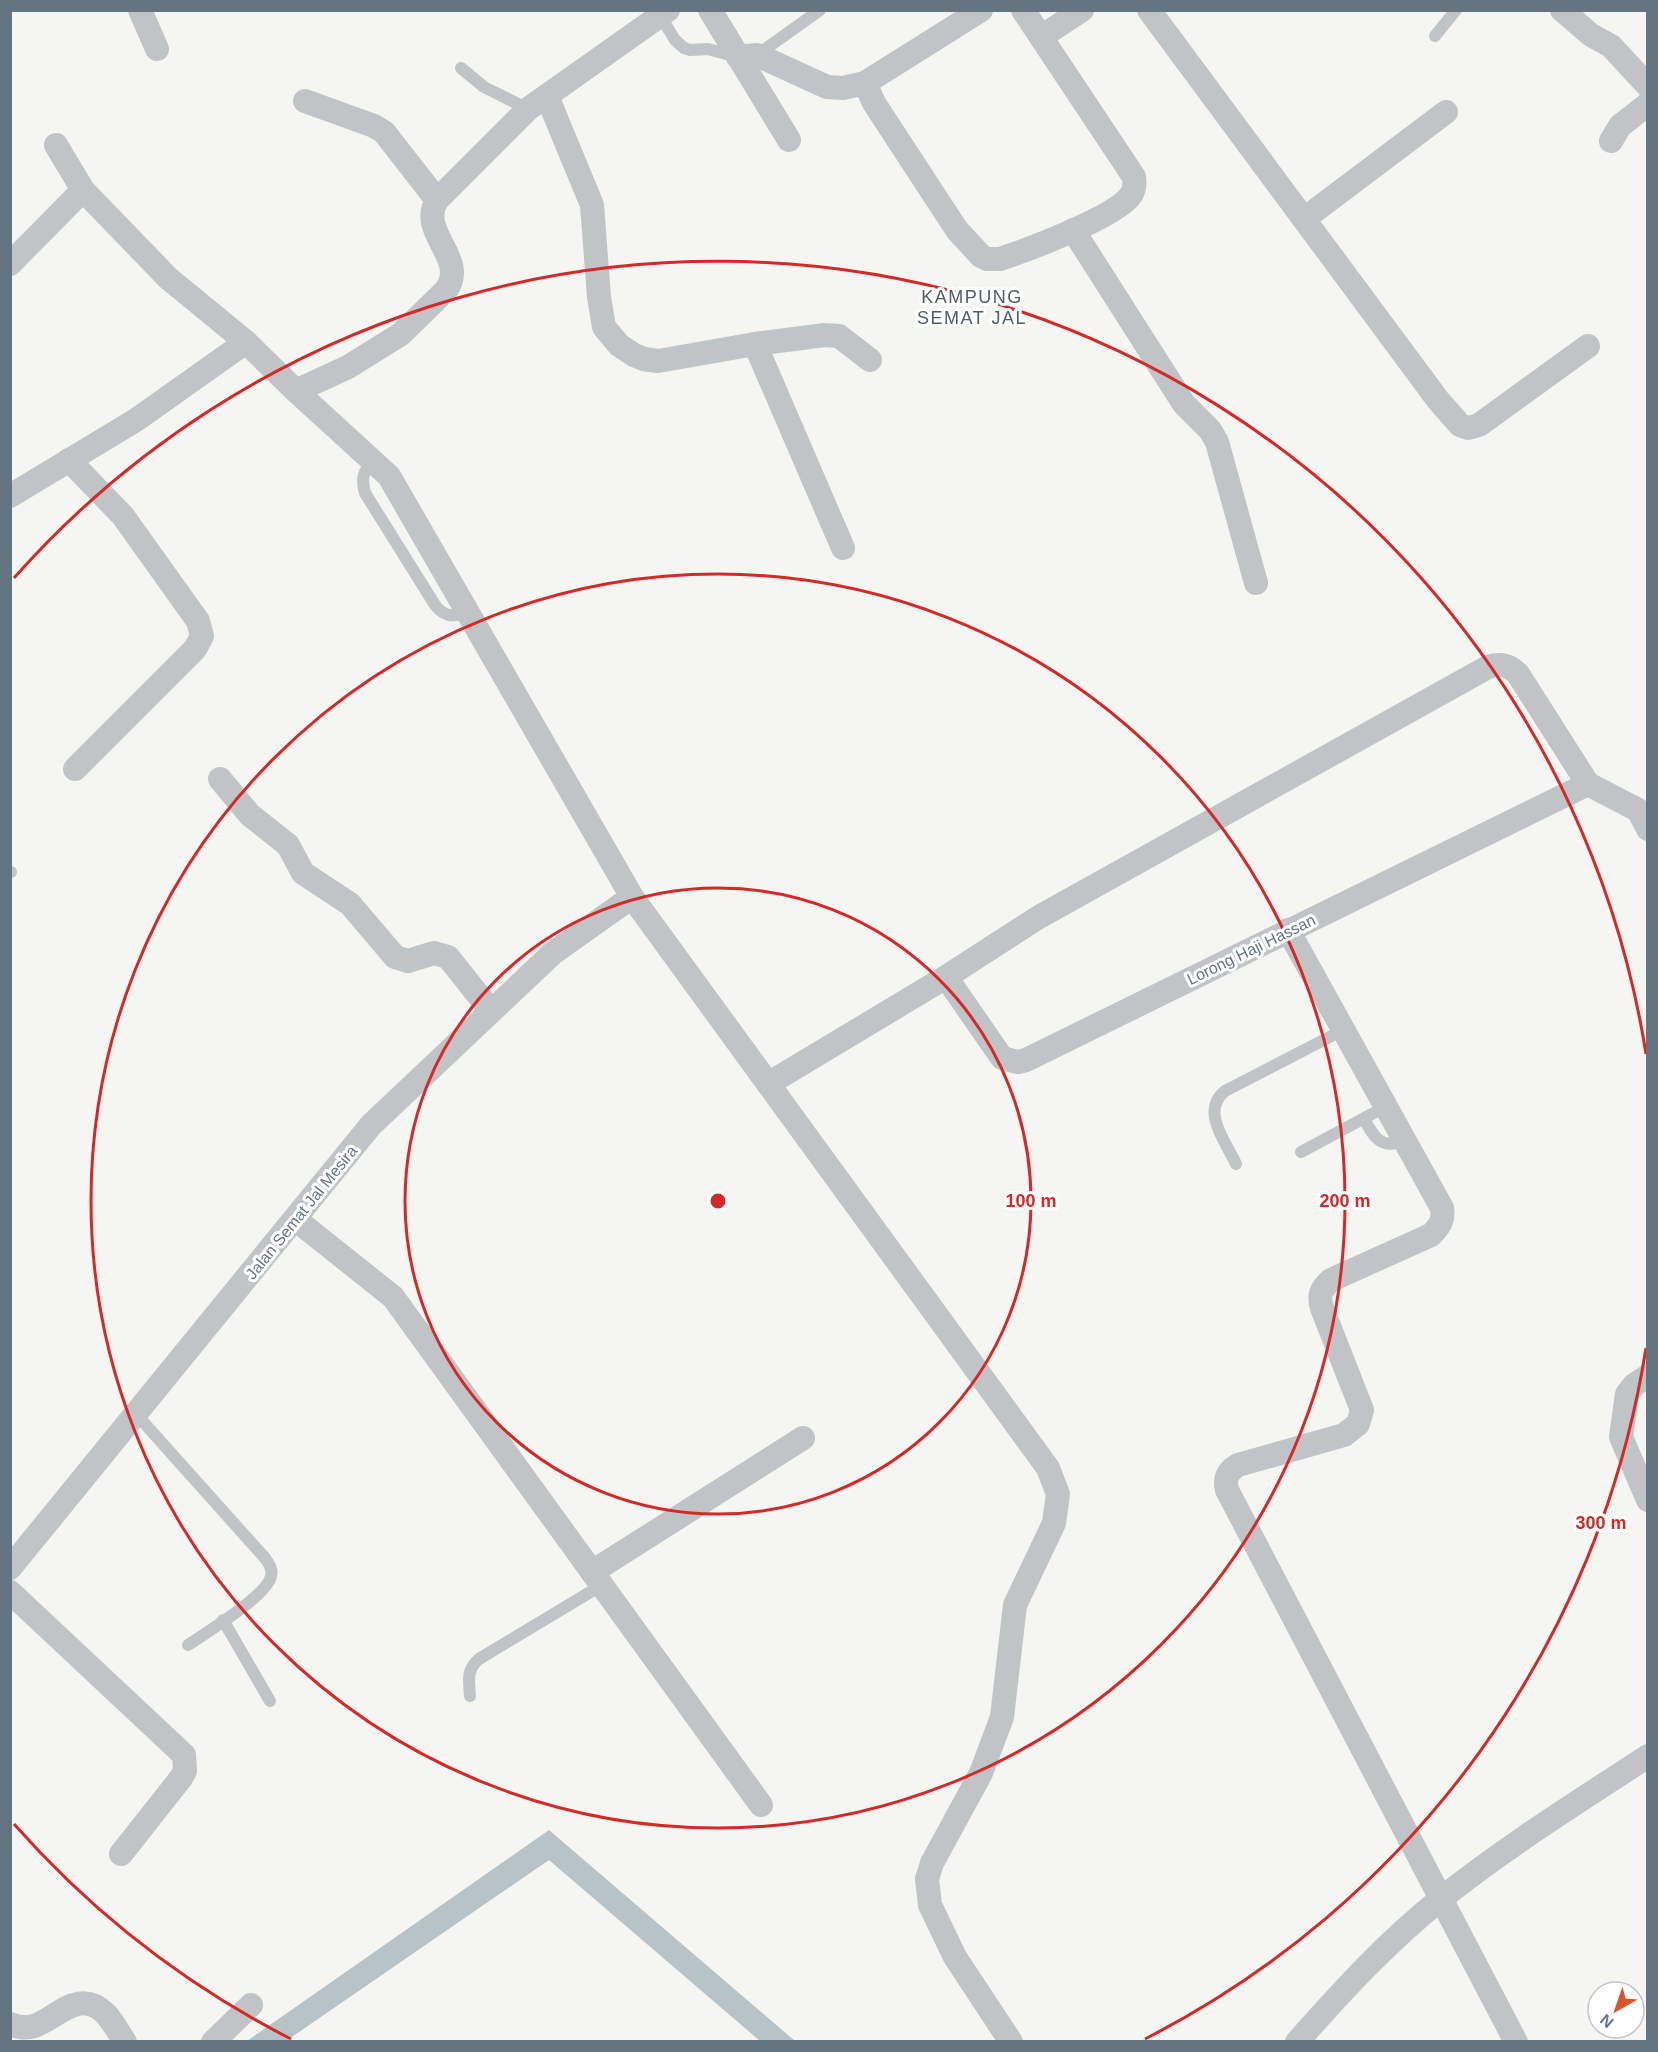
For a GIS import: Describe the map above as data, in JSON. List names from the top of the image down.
{
  "streets": {
    "street": ["Lorong Haji Hassan", "Jalan Semat Jal Mesira"]
  },
  "districts": ["KAMPUNG SEMAT JAL"],
  "north": "bottom left",
  "rings": ["100 m", "200 m", "300 m"]
}
